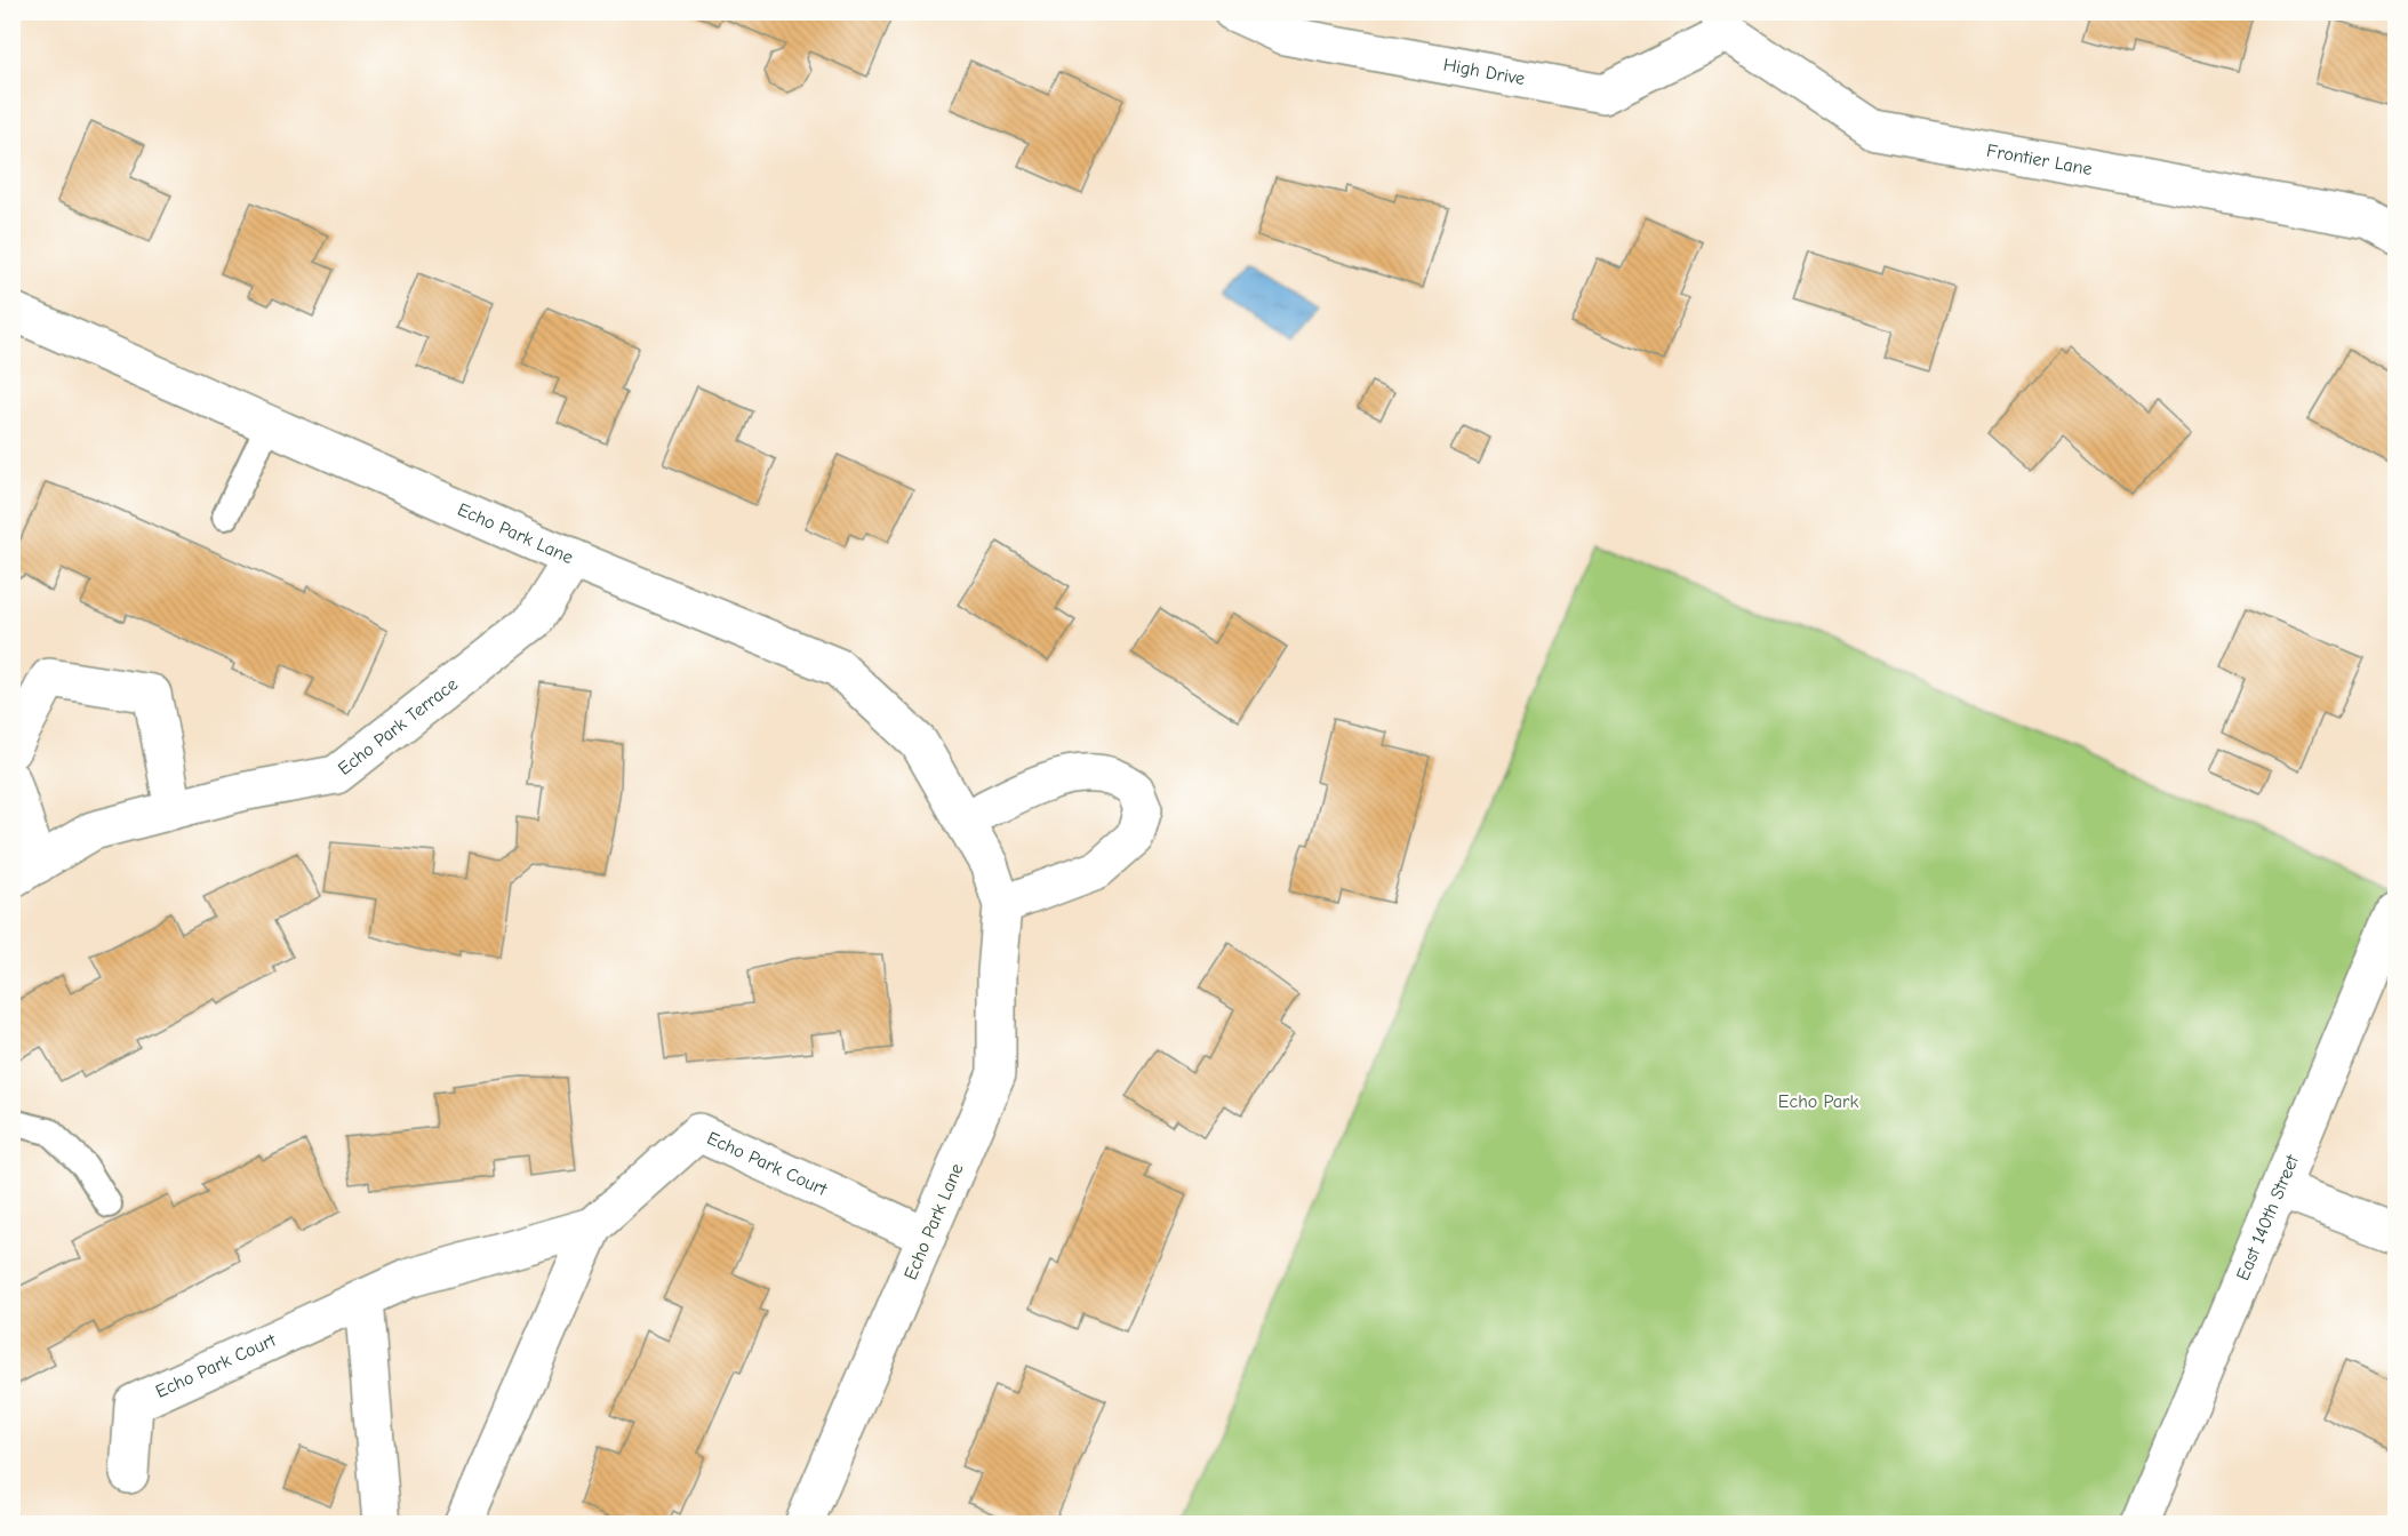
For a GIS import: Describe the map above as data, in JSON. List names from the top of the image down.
{
  "streets": {
    "street": [
      "High Drive",
      "Frontier Lane",
      "Echo Park Lane",
      "Echo Park Terrace",
      "Echo Park Court",
      "East 140th Street"
    ]
  },
  "crossings": [
    ["High Drive", "Frontier Lane"],
    ["Echo Park Lane", "Echo Park Terrace"],
    ["Echo Park Lane", "Echo Park Court"]
  ],
  "parks": ["Echo Park"]
}
